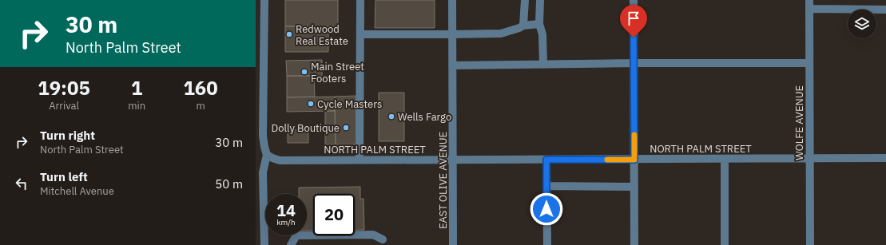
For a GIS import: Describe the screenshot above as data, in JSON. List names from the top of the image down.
{
  "streets": {
    "street": ["WOLFE AVENUE", "NORTH PALM STREET", "EAST OLIVE AVENUE"]
  },
  "crossings": [
    ["WOLFE AVENUE", "NORTH PALM STREET"],
    ["NORTH PALM STREET", "EAST OLIVE AVENUE"]
  ],
  "places": [
    "Redwood Real Estate",
    "Main Street Footers",
    "Cycle Masters",
    "Wells Fargo",
    "Dolly Boutique"
  ],
  "page": {
    "turn": ["30 m", "North Palm Street"],
    "eta": [
      "19:05",
      "Arrival",
      "1",
      "min",
      "160",
      "m"
    ],
    "list": [
      {
        "name": "Turn right",
        "note": "North Palm Street",
        "value": "30 m"
      },
      {
        "name": "Turn left",
        "note": "Mitchell Avenue",
        "value": "50 m"
      }
    ],
    "speed": "14 km/h",
    "limit": "20"
  }
}
